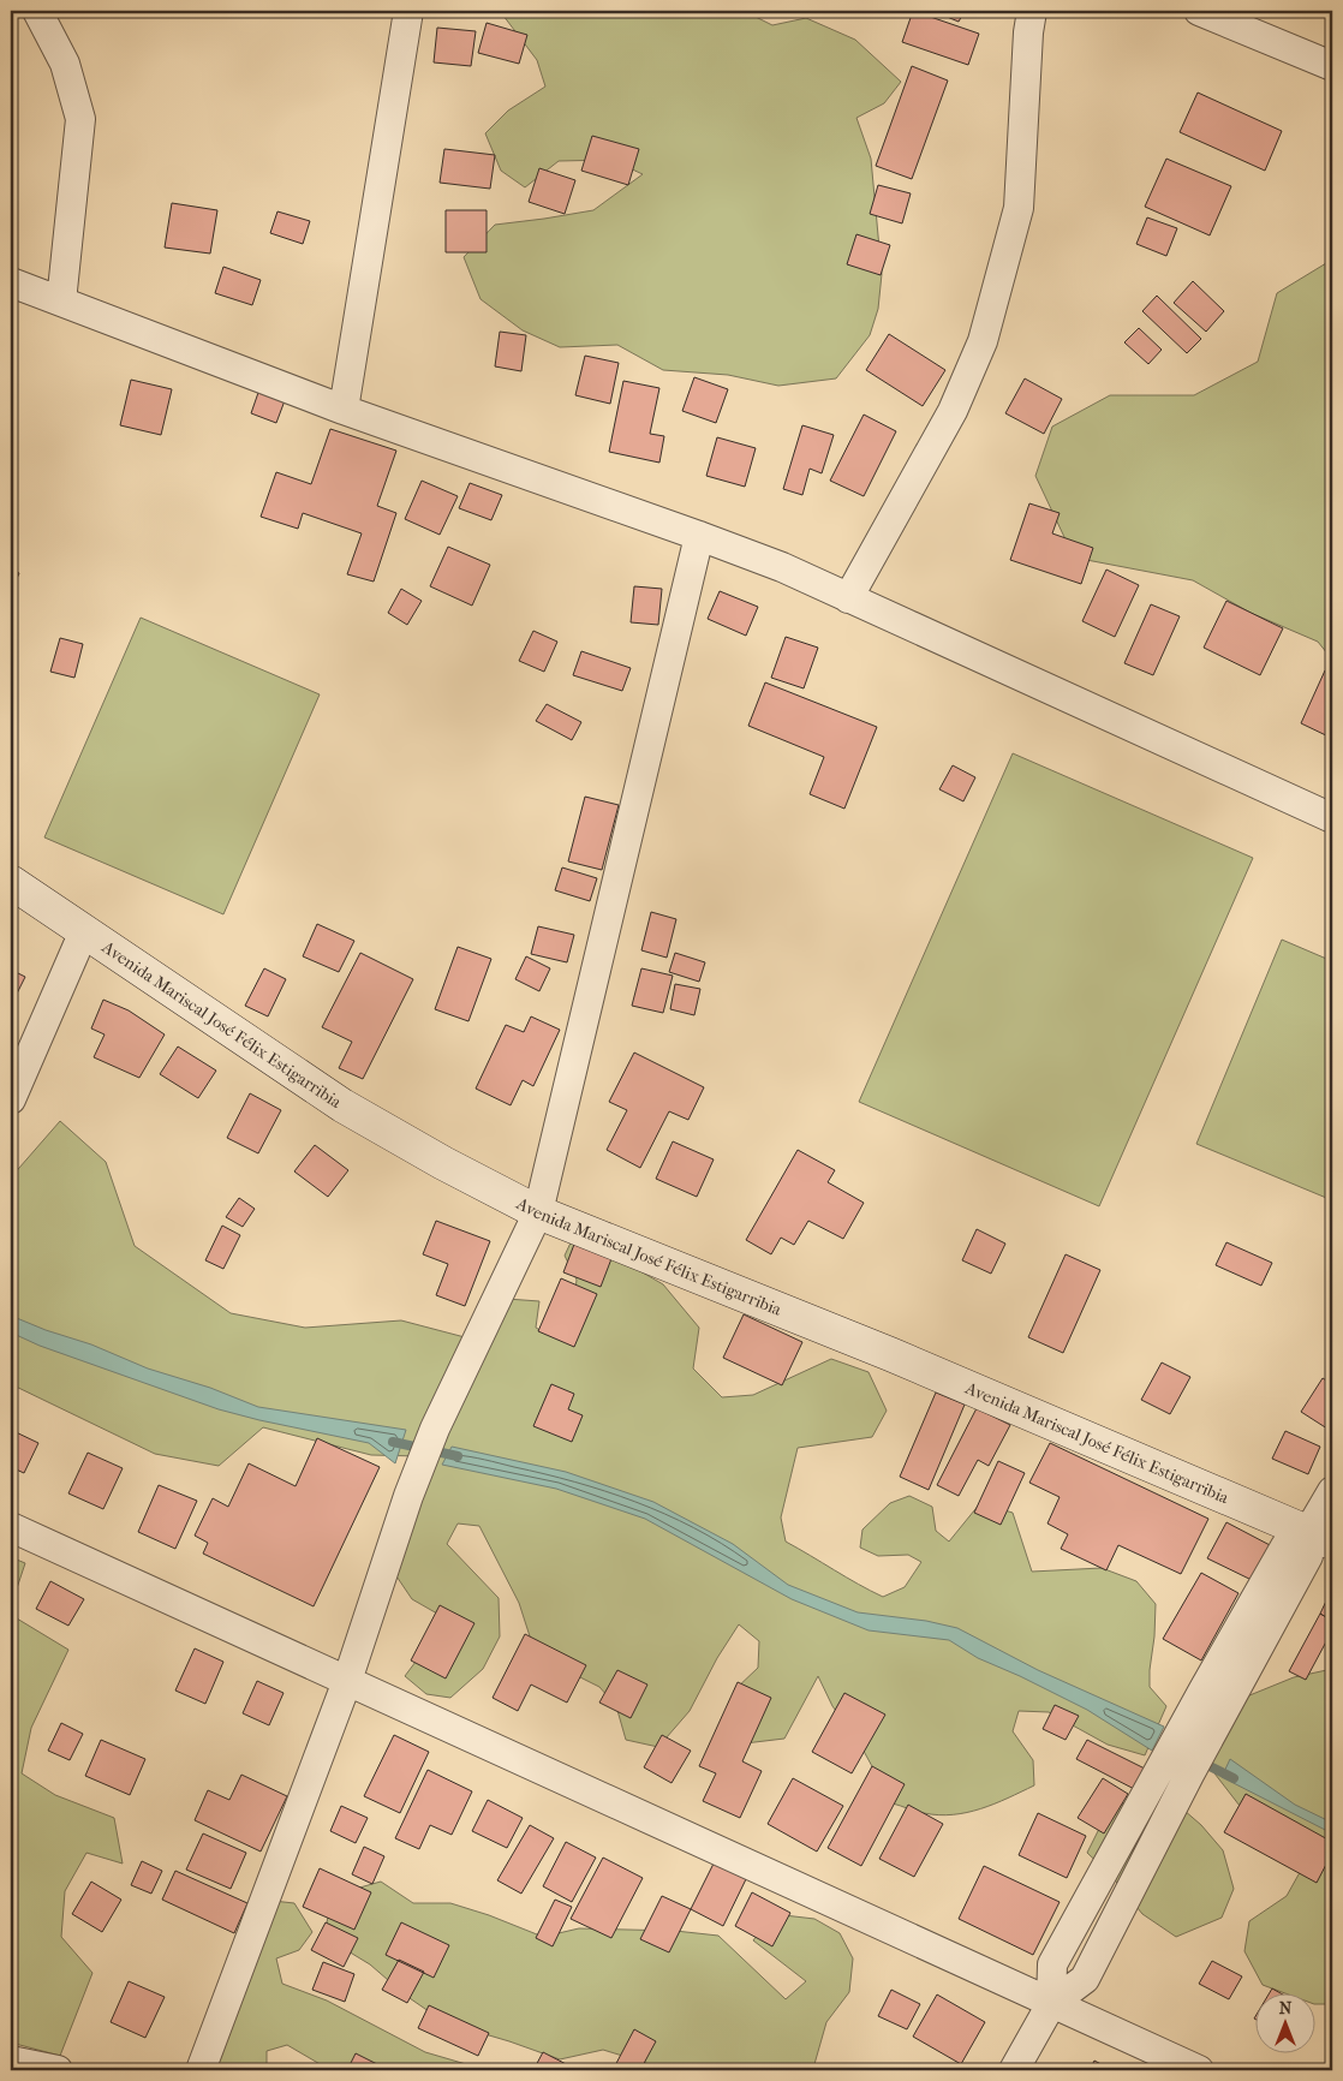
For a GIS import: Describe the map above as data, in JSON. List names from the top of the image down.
{
  "streets": {
    "main road": ["Avenida Mariscal José Félix Estigarribia"]
  },
  "north": "top"
}
